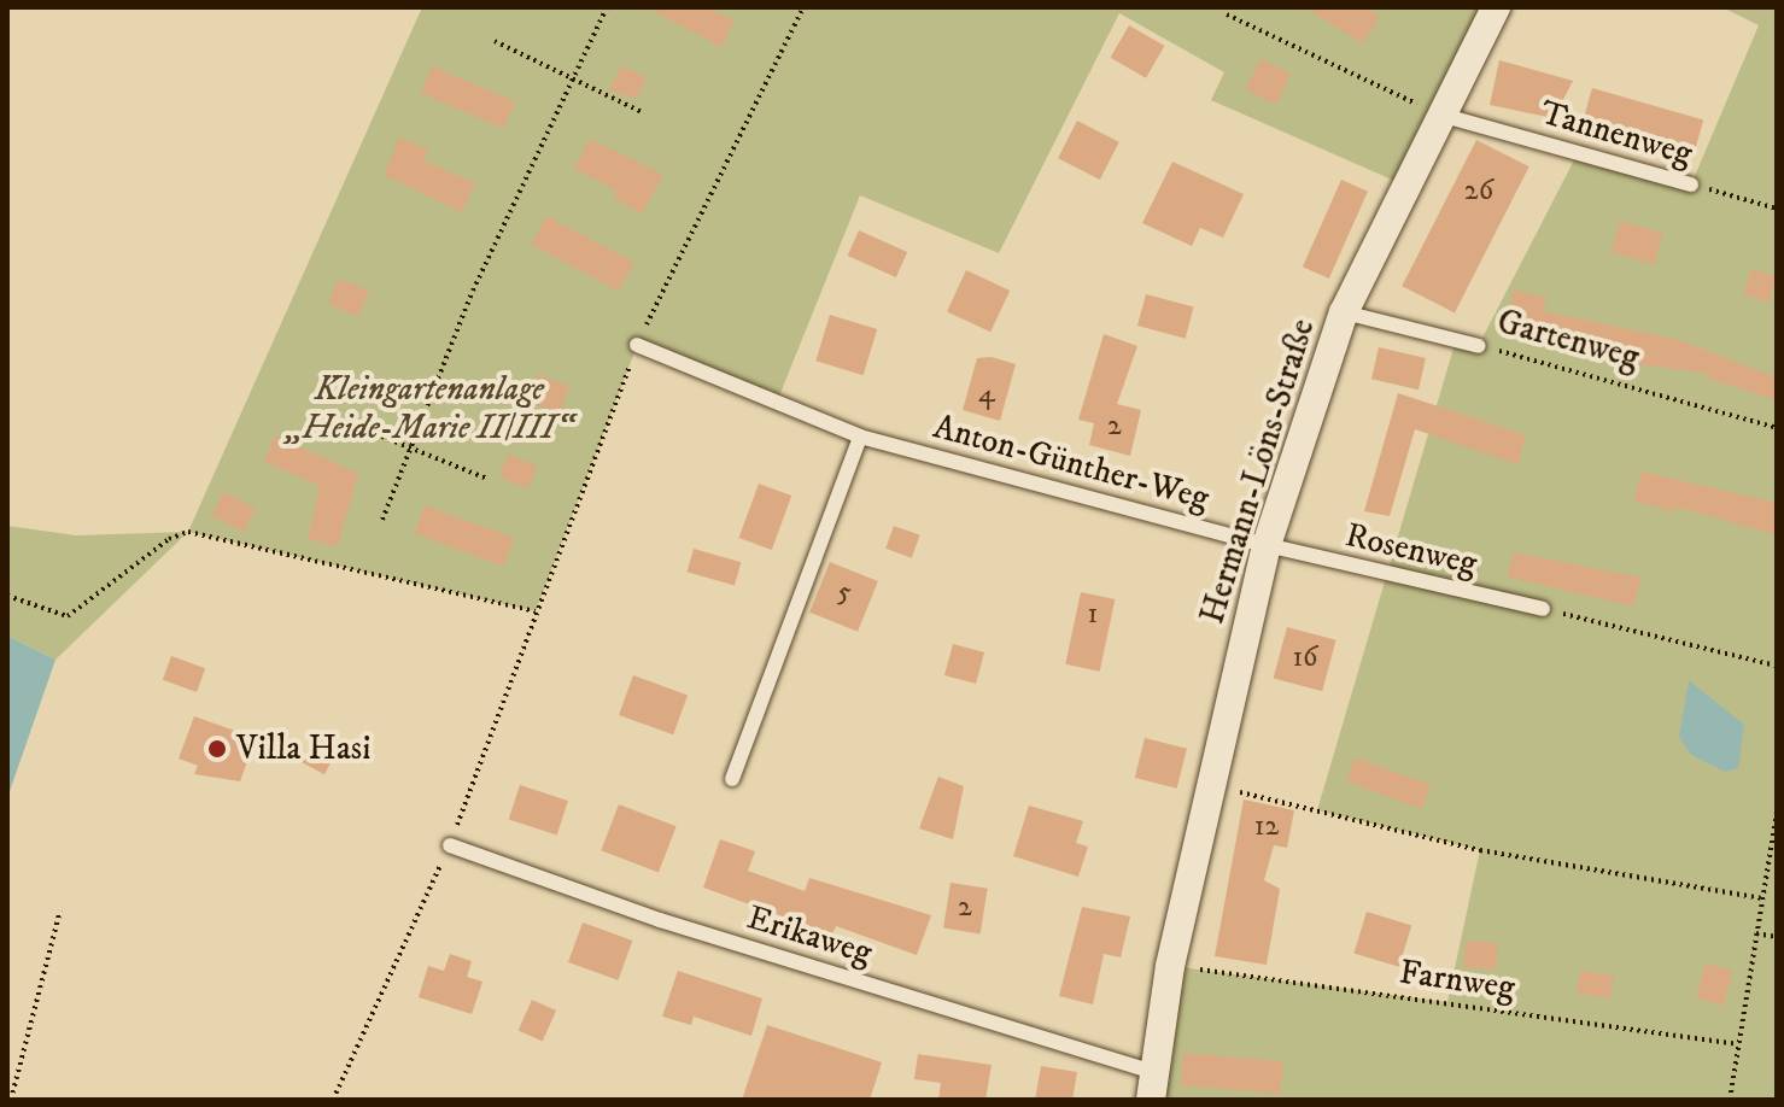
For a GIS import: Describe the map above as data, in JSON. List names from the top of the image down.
{
  "streets": {
    "street": ["Hermann-Löns-Straße"],
    "lane": [
      "Tannenweg",
      "Gartenweg",
      "Anton-Günther-Weg",
      "Rosenweg",
      "Erikaweg"
    ],
    "path": ["Farnweg"]
  },
  "crossings": [
    ["Tannenweg", "Hermann-Löns-Straße"],
    ["Gartenweg", "Hermann-Löns-Straße"],
    ["Anton-Günther-Weg", "Hermann-Löns-Straße"],
    ["Anton-Günther-Weg", "Rosenweg"],
    ["Hermann-Löns-Straße", "Rosenweg"],
    ["Hermann-Löns-Straße", "Erikaweg"],
    ["Hermann-Löns-Straße", "Farnweg"]
  ],
  "parks": ["Kleingartenanlage „Heide-Marie II/III“"],
  "places": ["Villa Hasi"],
  "house_numbers": [
    "26",
    "4",
    "2",
    "5",
    "1",
    "16",
    "12",
    "2"
  ]
}
